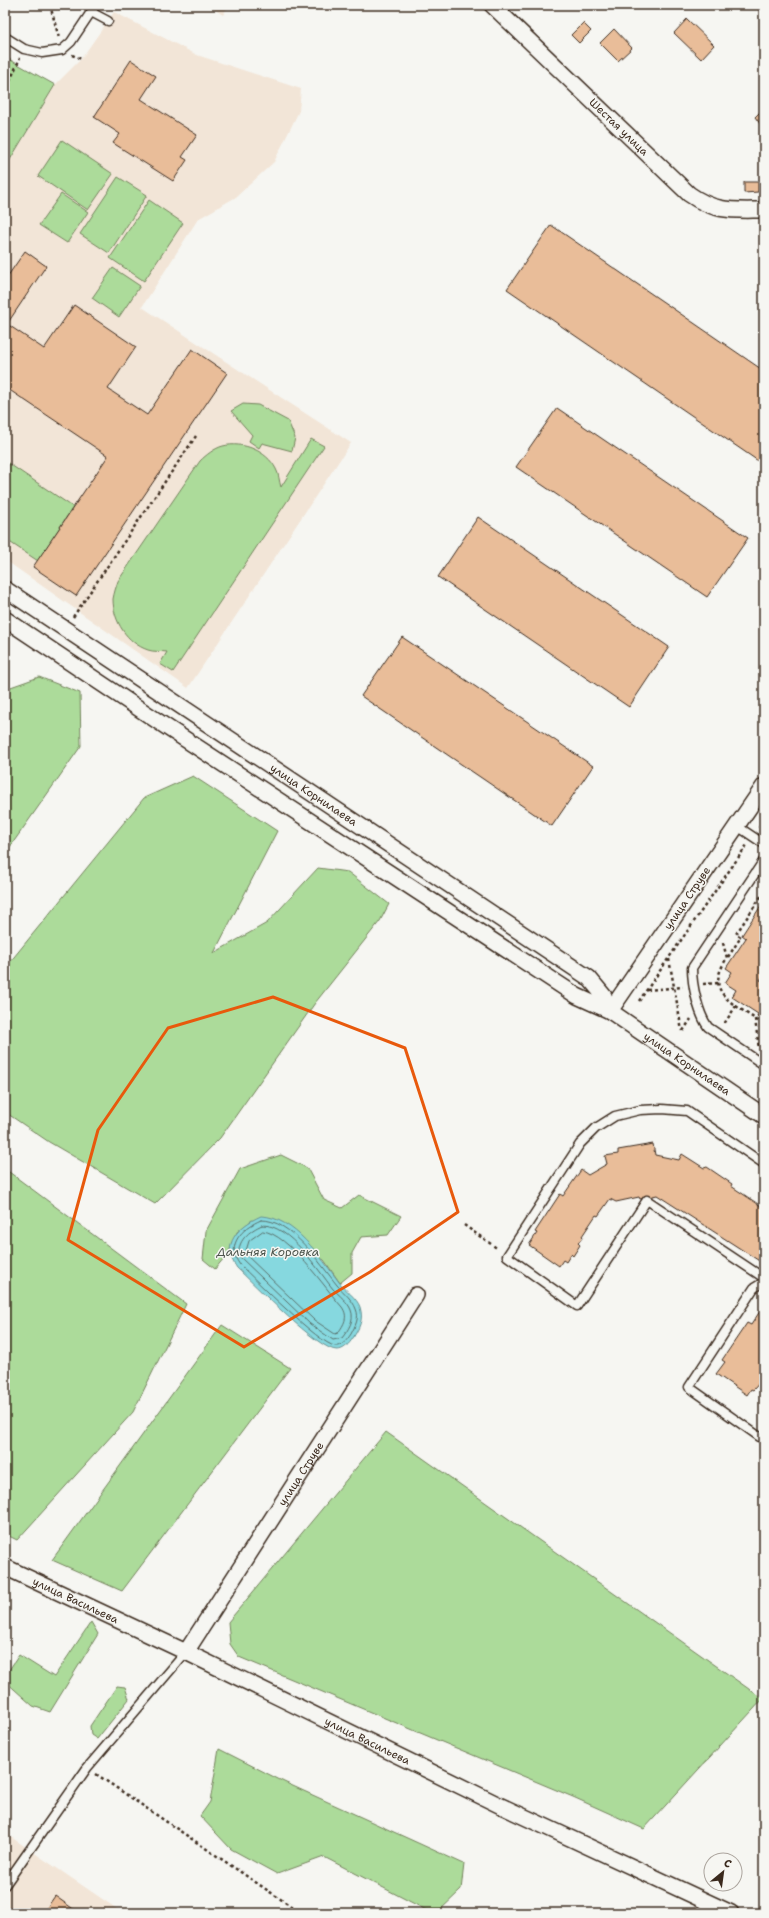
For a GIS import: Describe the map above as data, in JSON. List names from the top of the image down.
{
  "streets": {
    "street": [
      "Шестая улица",
      "улица Корнилаева",
      "улица Струве",
      "улица Васильева"
    ]
  },
  "crossings": [
    ["улица Корнилаева", "улица Струве"],
    ["улица Струве", "улица Васильева"]
  ],
  "water": ["Дальняя Коровка"],
  "north": "top right"
}
